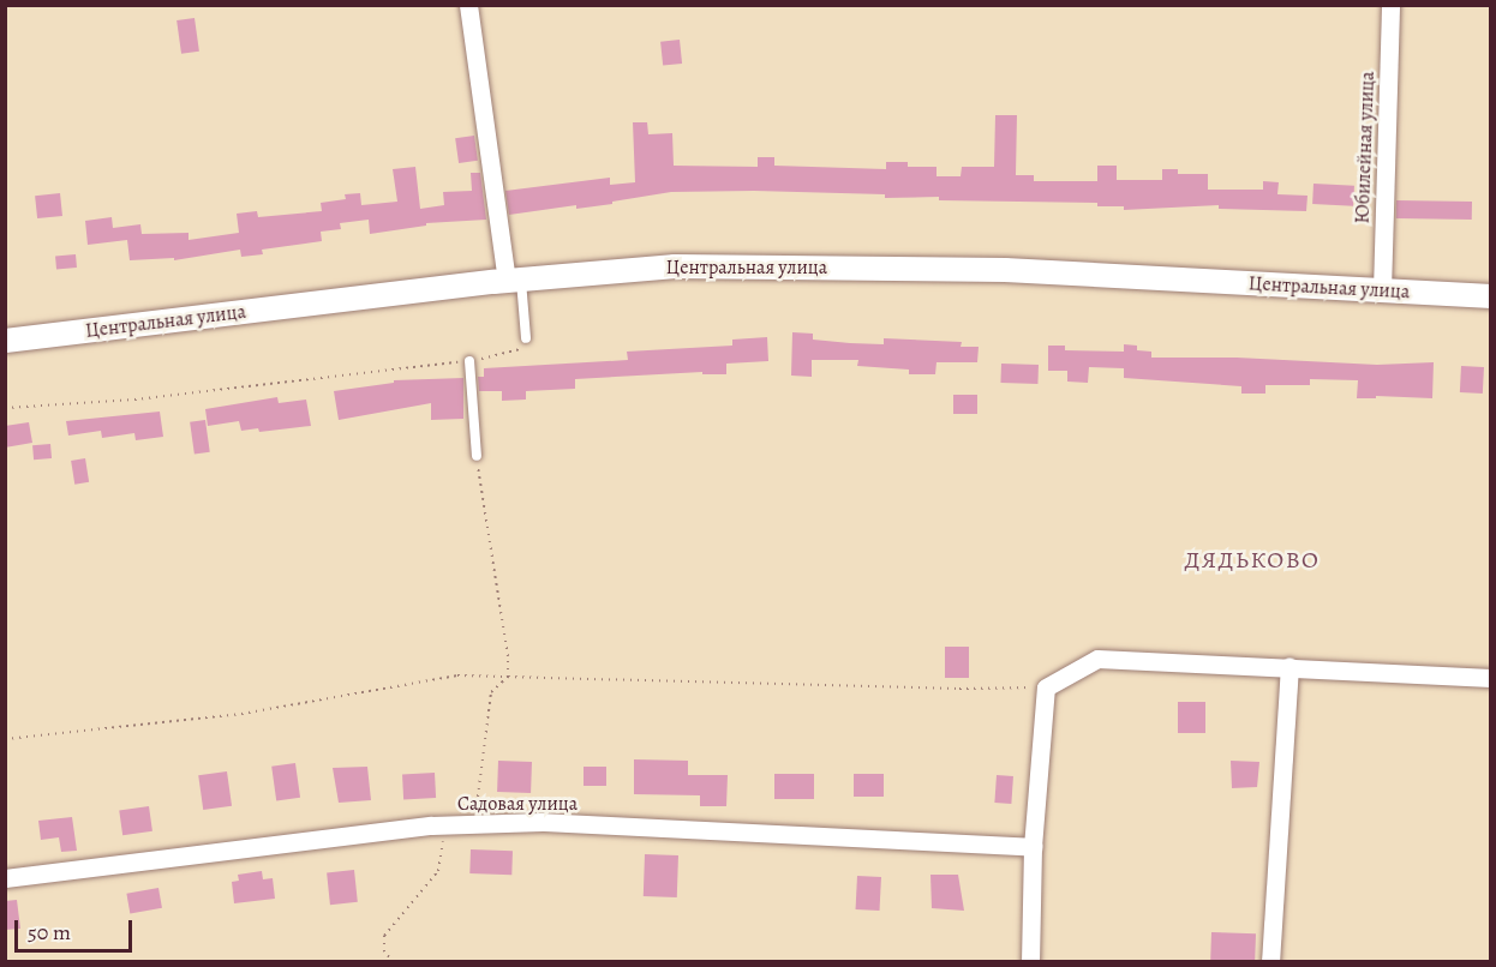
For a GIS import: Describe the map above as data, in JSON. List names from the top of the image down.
{
  "streets": {
    "street": ["Юбилейная улица", "Центральная улица", "Садовая улица"]
  },
  "crossings": [
    ["Юбилейная улица", "Центральная улица"]
  ],
  "districts": ["ДЯДЬКОВО"],
  "scale_bar": "50 m"
}
